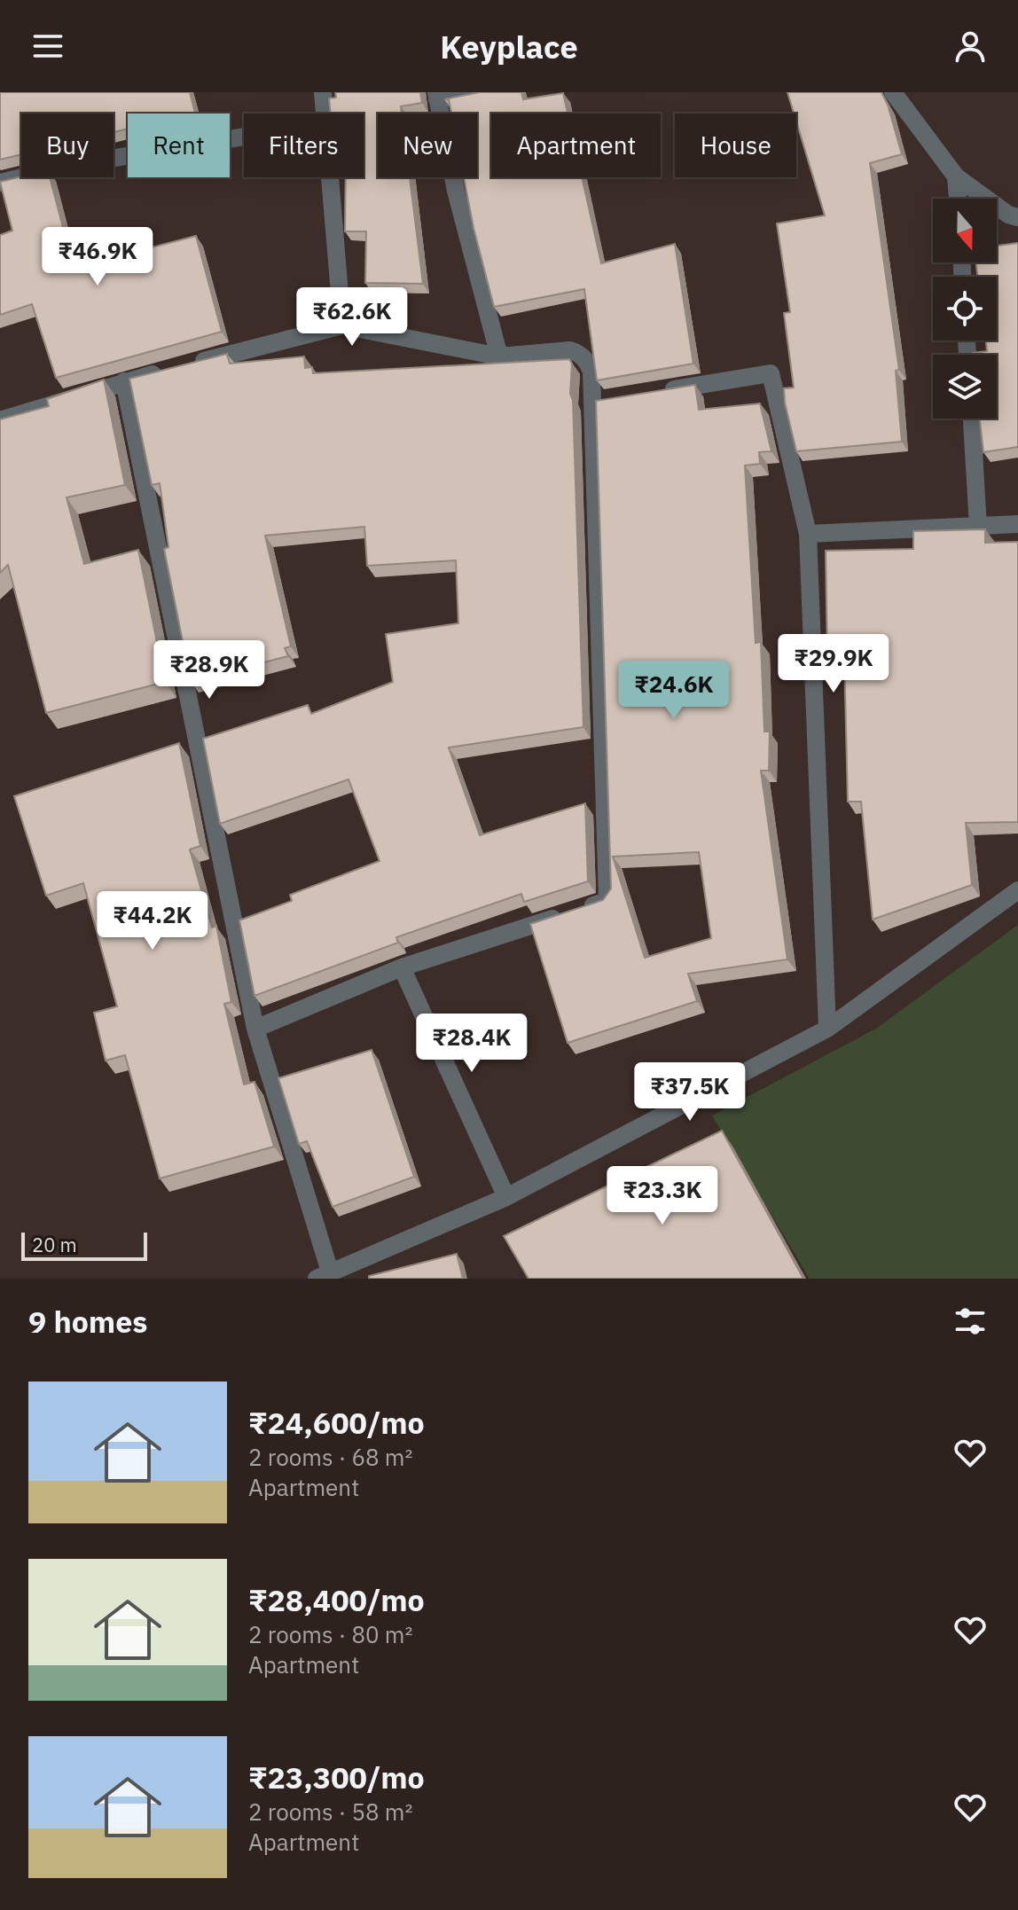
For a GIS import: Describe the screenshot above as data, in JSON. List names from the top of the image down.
{
  "scale_bar": "20 m",
  "north": "bottom",
  "page": {
    "header": "Keyplace",
    "chip": [
      "Buy",
      "Rent",
      "Filters",
      "New",
      "Apartment",
      "House"
    ],
    "price": [
      "₹46.9K",
      "₹62.6K",
      "₹29.9K",
      "₹28.9K",
      "₹24.6K",
      "₹44.2K",
      "₹28.4K",
      "₹37.5K",
      "₹23.3K"
    ],
    "scale": "20 m",
    "heading": "9 homes",
    "list": [
      {
        "name": "₹24,600/mo",
        "note": "2 rooms · 68 m² · Apartment"
      },
      {
        "name": "₹28,400/mo",
        "note": "2 rooms · 80 m² · Apartment"
      },
      {
        "name": "₹23,300/mo",
        "note": "2 rooms · 58 m² · Apartment"
      }
    ]
  }
}
